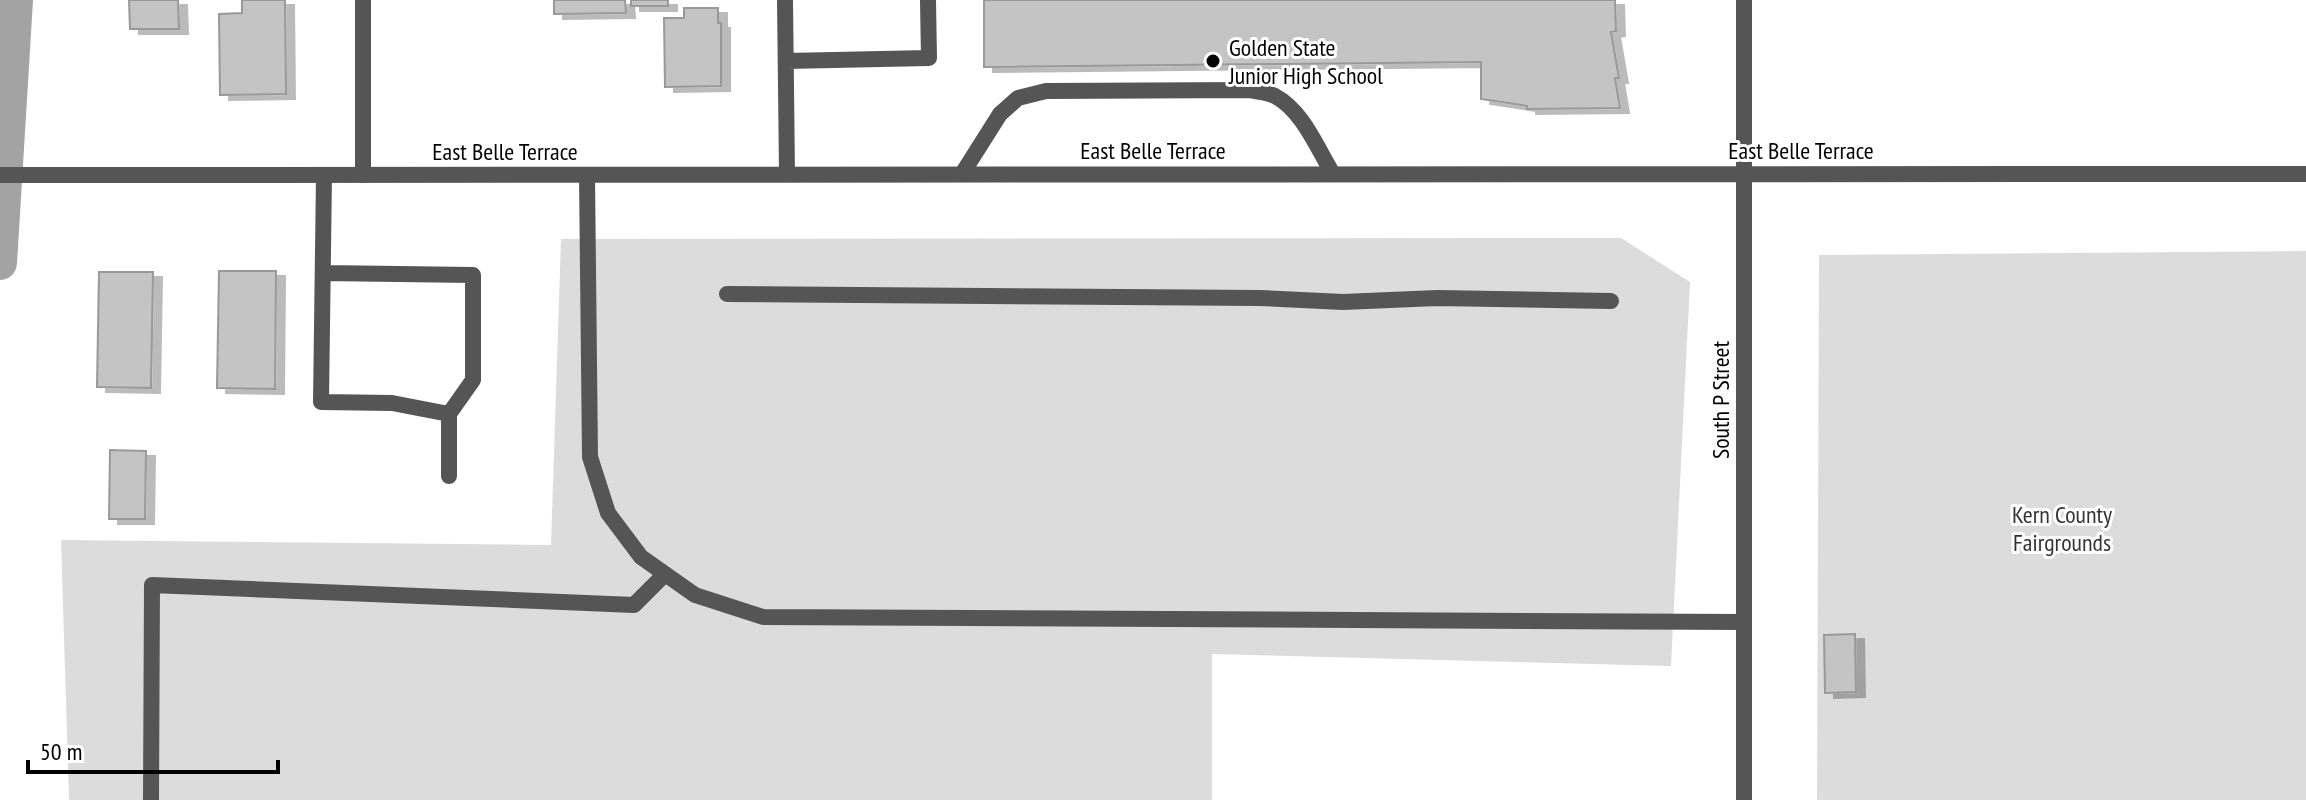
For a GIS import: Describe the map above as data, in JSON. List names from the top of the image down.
{
  "streets": {
    "street": ["East Belle Terrace", "South P Street"]
  },
  "crossings": [
    ["East Belle Terrace", "South P Street"]
  ],
  "parks": ["Kern County Fairgrounds"],
  "places": ["Golden State Junior High School"],
  "scale_bar": "50 m"
}
